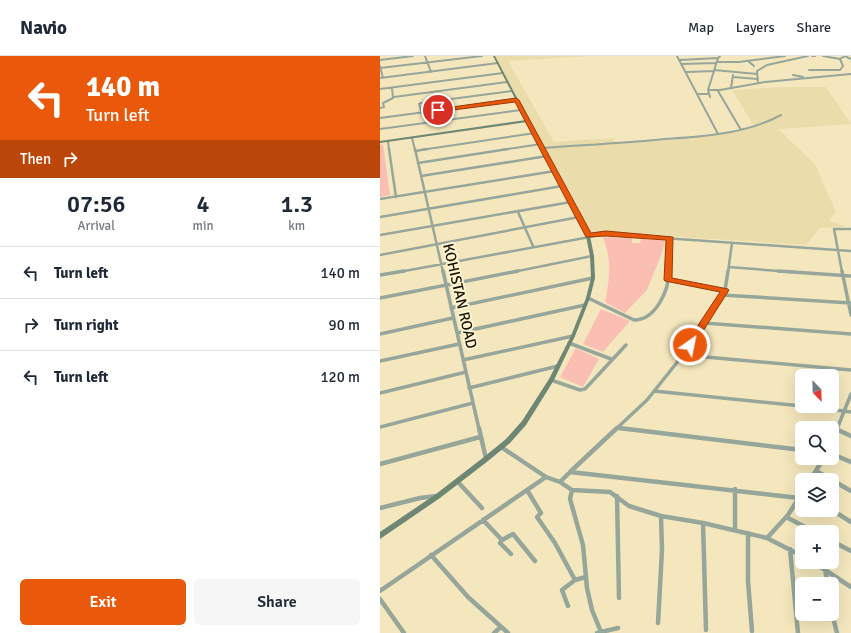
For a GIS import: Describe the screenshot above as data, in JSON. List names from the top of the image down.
{
  "streets": {
    "street": ["KOHISTAN ROAD"]
  },
  "north": "bottom right",
  "page": {
    "header": "Navio",
    "nav": ["Map", "Layers", "Share"],
    "turn": ["140 m", "Turn left"],
    "then": "Then",
    "eta": [
      "07:56",
      "Arrival",
      "4",
      "min",
      "1.3",
      "km"
    ],
    "list": [
      {
        "name": "Turn left",
        "value": "140 m"
      },
      {
        "name": "Turn right",
        "value": "90 m"
      },
      {
        "name": "Turn left",
        "value": "120 m"
      }
    ],
    "map_buttons": ["+", "−"],
    "buttons": ["Exit", "Share"]
  }
}
